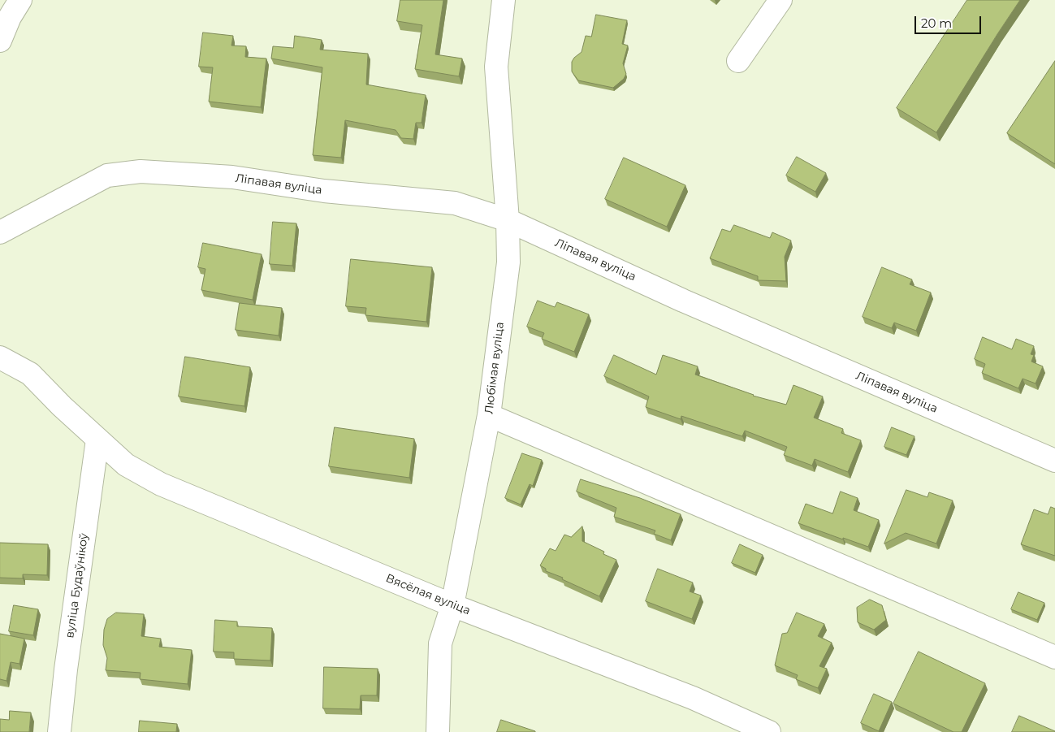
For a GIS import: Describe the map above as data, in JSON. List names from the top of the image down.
{
  "streets": {
    "street": [
      "Ліпавая вуліца",
      "Любімая вуліца",
      "вуліца Будаўнікоў",
      "Вясёлая вуліца"
    ]
  },
  "crossings": [
    ["Ліпавая вуліца", "Любімая вуліца"],
    ["Любімая вуліца", "Вясёлая вуліца"],
    ["вуліца Будаўнікоў", "Вясёлая вуліца"]
  ],
  "scale_bar": "20 m"
}
